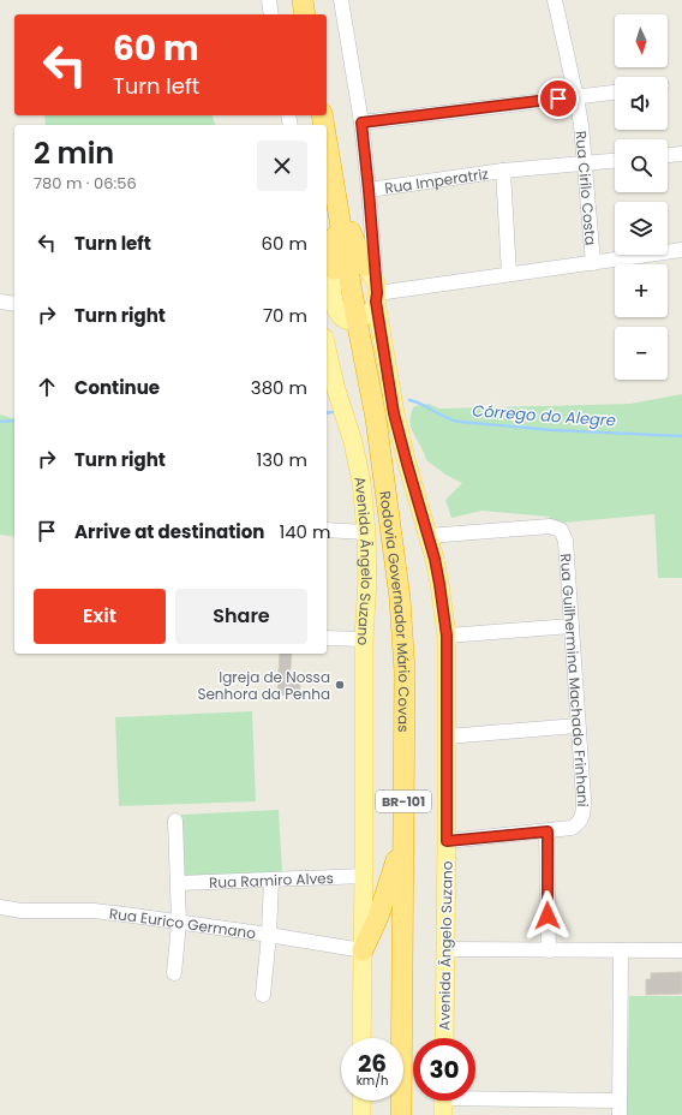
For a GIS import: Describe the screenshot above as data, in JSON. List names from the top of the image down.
{
  "streets": {
    "highway": ["Rodovia Governador Mário Covas", "BR-101"],
    "main road": ["Avenida Ângelo Suzano"],
    "street": [
      "Rua Imperatriz",
      "Rua Cirilo Costa",
      "Rua Guilhermina Machado Frinhani",
      "Rua Ramiro Alves",
      "Rua Eurico Germano"
    ]
  },
  "crossings": [
    ["Rua Imperatriz", "Rua Cirilo Costa"],
    ["Rua Imperatriz", "Avenida Ângelo Suzano"],
    ["Avenida Ângelo Suzano", "Rodovia Governador Mário Covas"],
    ["Avenida Ângelo Suzano", "Rua Guilhermina Machado Frinhani"],
    ["Avenida Ângelo Suzano", "Rua Ramiro Alves"],
    ["Avenida Ângelo Suzano", "Rua Eurico Germano"]
  ],
  "water": ["Córrego do Alegre"],
  "places": ["Igreja de Nossa Senhora da Penha"],
  "north": "bottom",
  "page": {
    "map_buttons": ["+", "−"],
    "turn": ["60 m", "Turn left"],
    "heading": ["2 min", "780 m · 06:56"],
    "list": [
      {
        "name": "Turn left",
        "value": "60 m"
      },
      {
        "name": "Turn right",
        "value": "70 m"
      },
      {
        "name": "Continue",
        "value": "380 m"
      },
      {
        "name": "Turn right",
        "value": "130 m"
      },
      {
        "name": "Arrive at destination",
        "value": "140 m"
      }
    ],
    "buttons": ["Exit", "Share"],
    "speed": "26 km/h",
    "limit": "30"
  }
}
